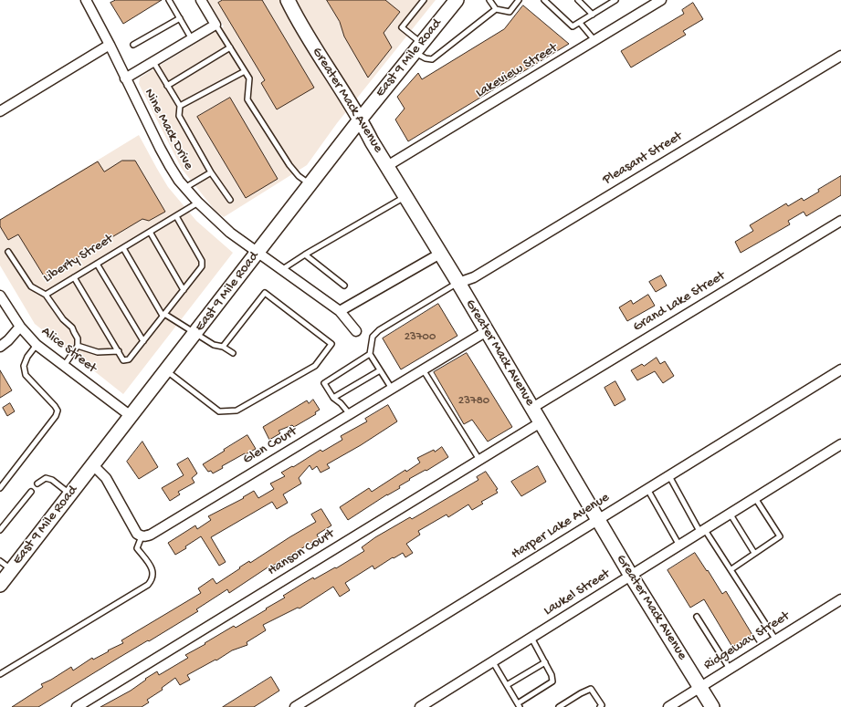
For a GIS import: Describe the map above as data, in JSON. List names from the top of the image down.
{
  "streets": {
    "street": [
      "East 9 Mile Road",
      "Lakeview Street",
      "Greater Mack Avenue",
      "Nine Mack Drive",
      "Pleasant Street",
      "Grand Lake Street",
      "Alice Street",
      "Glen Court",
      "Harper Lake Avenue",
      "Hanson Court",
      "Laukel Street",
      "Ridgeway Street"
    ],
    "lane": ["Liberty Street"]
  },
  "crossings": [
    ["East 9 Mile Road", "Greater Mack Avenue"],
    ["East 9 Mile Road", "Nine Mack Drive"],
    ["East 9 Mile Road", "Alice Street"],
    ["Lakeview Street", "Greater Mack Avenue"],
    ["Greater Mack Avenue", "Pleasant Street"],
    ["Greater Mack Avenue", "Grand Lake Street"],
    ["Greater Mack Avenue", "Glen Court"],
    ["Greater Mack Avenue", "Harper Lake Avenue"],
    ["Greater Mack Avenue", "Hanson Court"],
    ["Greater Mack Avenue", "Laukel Street"],
    ["Greater Mack Avenue", "Ridgeway Street"],
    ["Nine Mack Drive", "Liberty Street"]
  ],
  "house_numbers": ["23700", "23780"]
}
